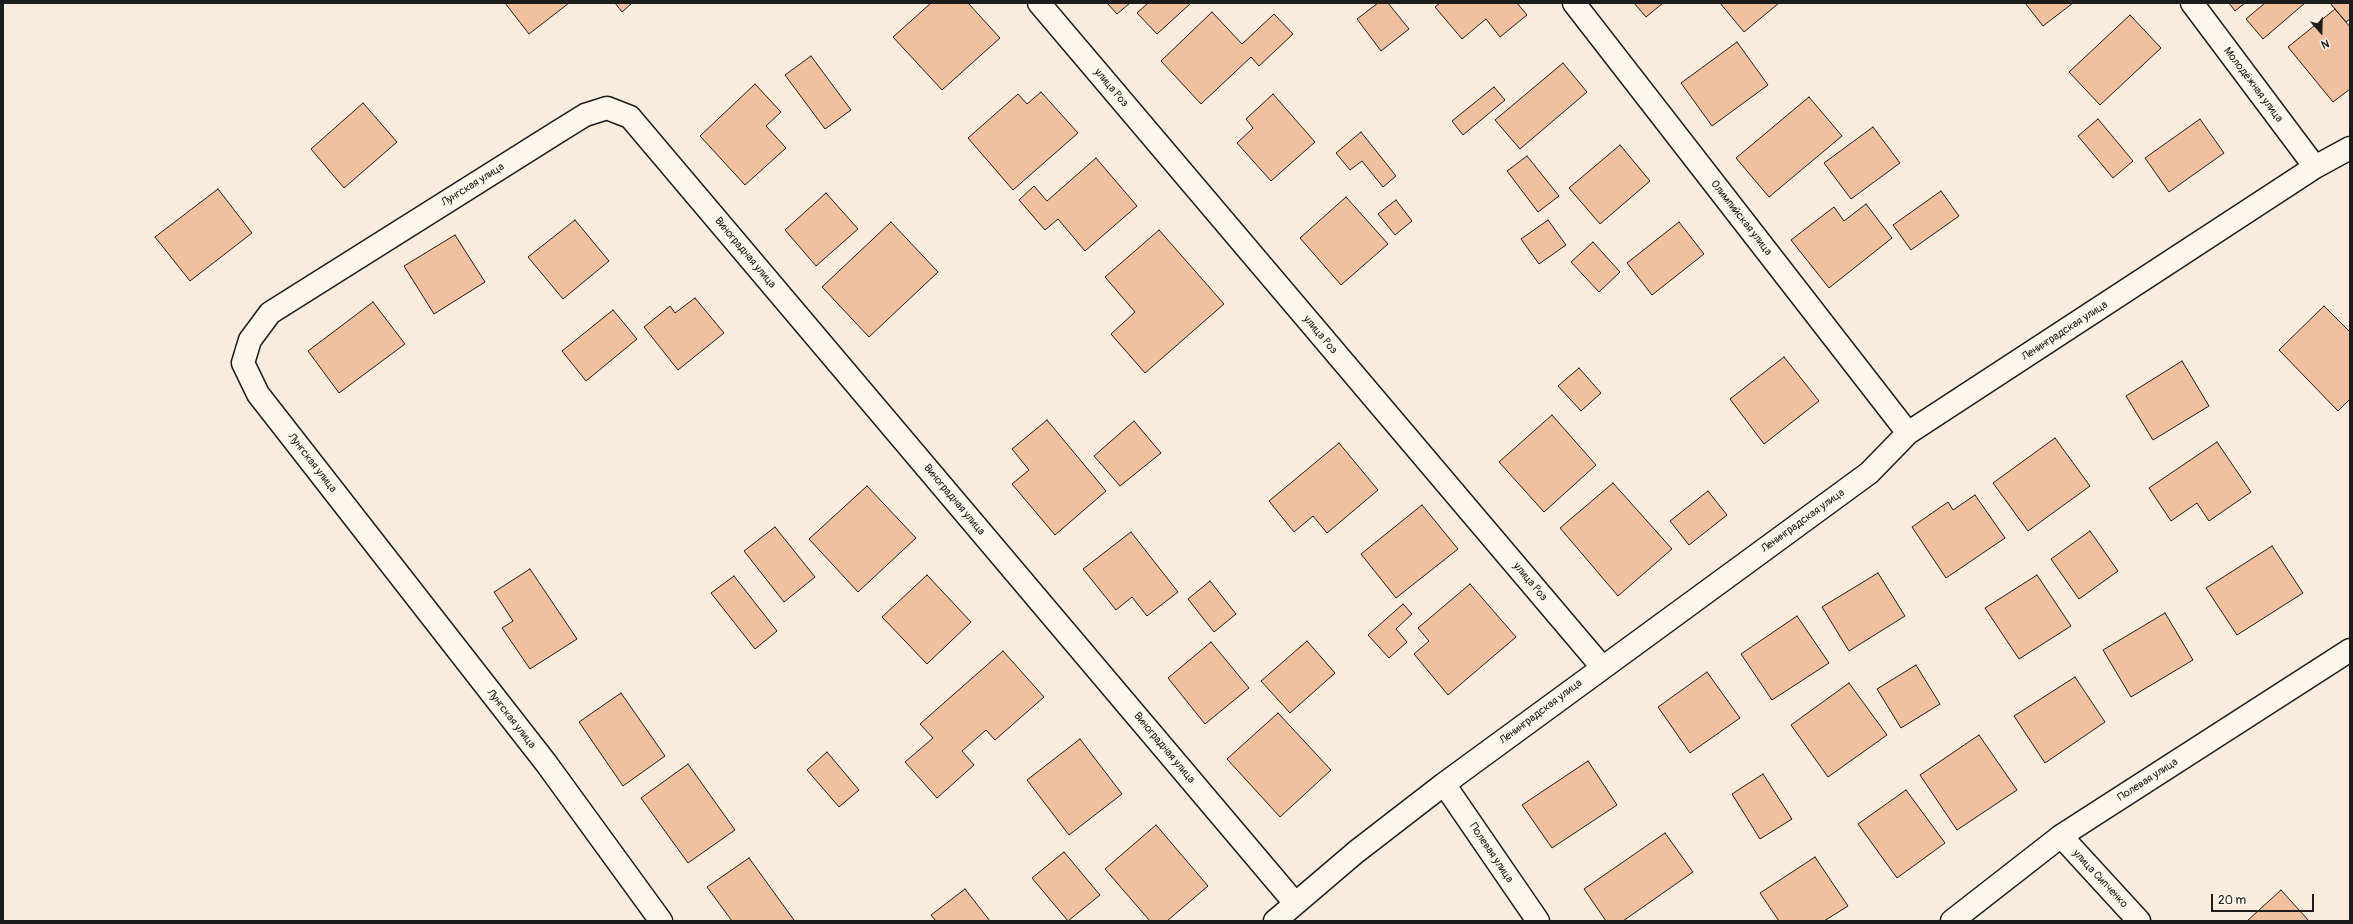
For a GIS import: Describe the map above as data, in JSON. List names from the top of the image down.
{
  "streets": {
    "street": [
      "Молодёжная улица",
      "улица Роз",
      "Лунгская улица",
      "Олимпийская улица",
      "Виноградная улица",
      "Ленинградская улица",
      "Полевая улица",
      "улица Сипченко"
    ]
  },
  "crossings": [
    ["Молодёжная улица", "Ленинградская улица"],
    ["улица Роз", "Ленинградская улица"],
    ["Лунгская улица", "Виноградная улица"],
    ["Олимпийская улица", "Ленинградская улица"],
    ["Виноградная улица", "Ленинградская улица"],
    ["Ленинградская улица", "Полевая улица"],
    ["Полевая улица", "улица Сипченко"]
  ],
  "scale_bar": "20 m",
  "north": "bottom"
}
